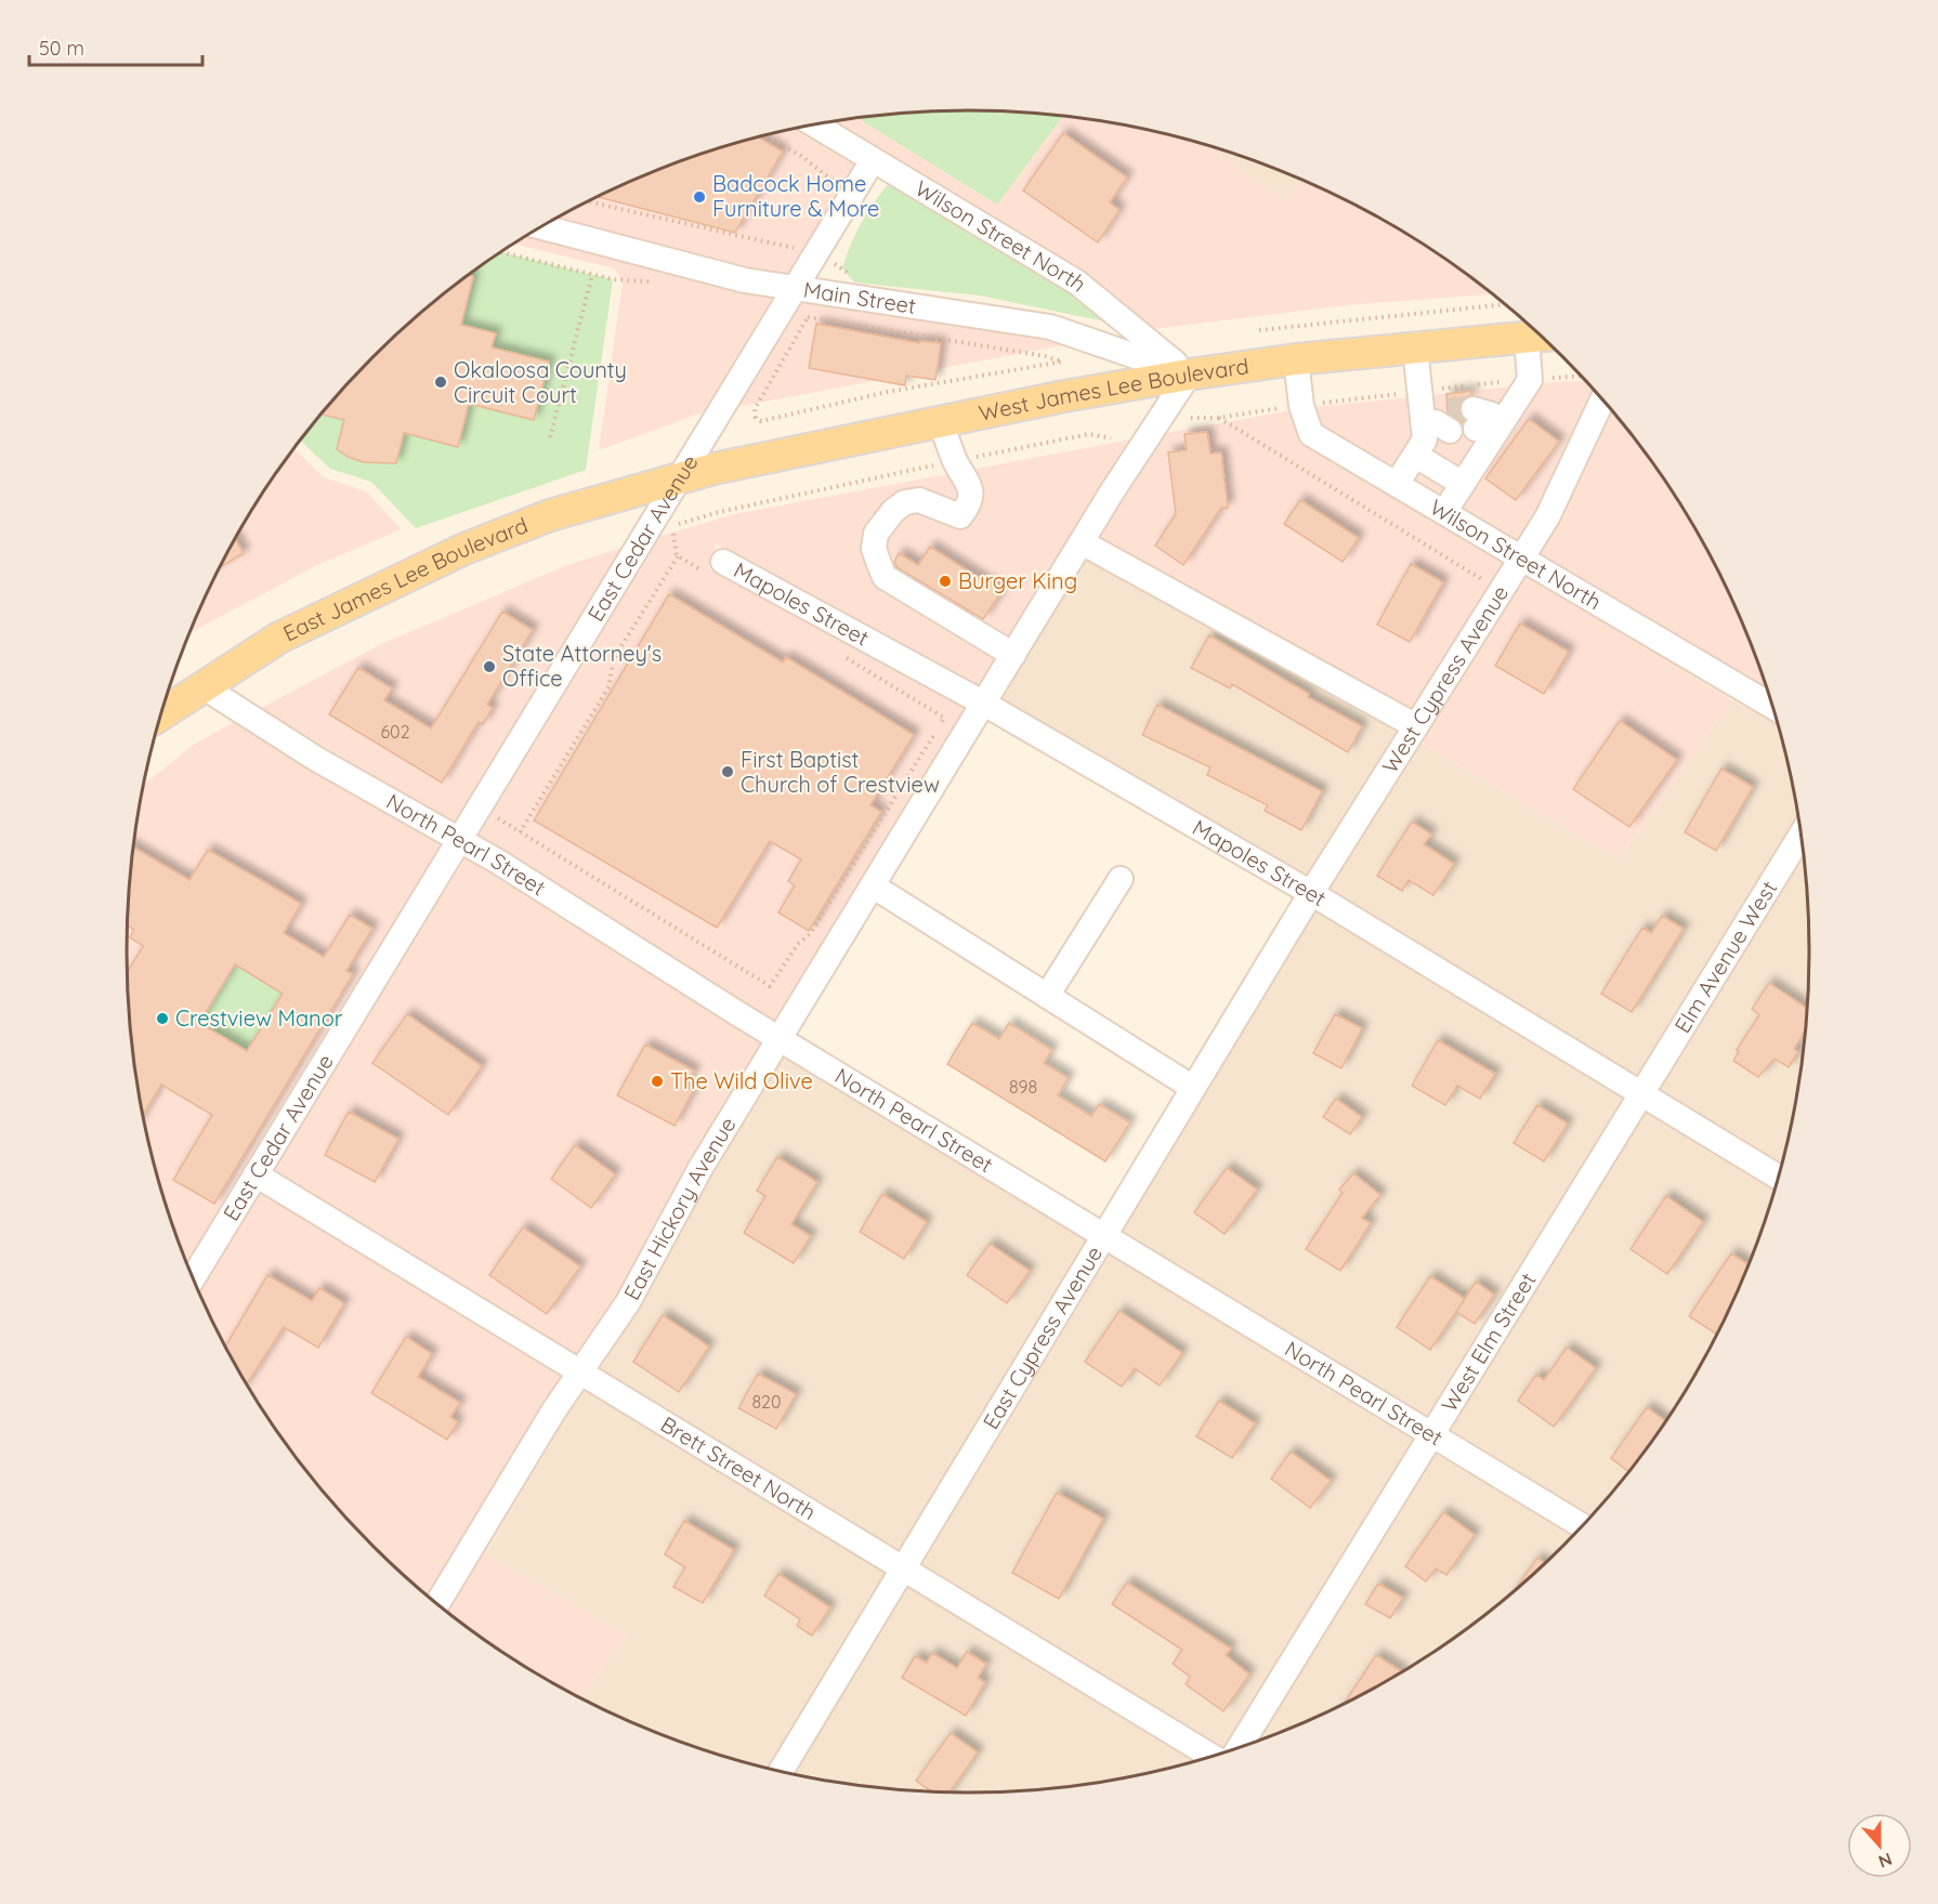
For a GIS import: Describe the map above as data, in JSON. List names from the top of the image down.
{
  "streets": {
    "main road": ["West James Lee Boulevard", "East James Lee Boulevard"],
    "street": [
      "Wilson Street North",
      "Main Street",
      "East Cedar Avenue",
      "Mapoles Street",
      "West Cypress Avenue",
      "North Pearl Street",
      "Elm Avenue West",
      "East Hickory Avenue",
      "East Cypress Avenue",
      "West Elm Street",
      "Brett Street North"
    ]
  },
  "crossings": [
    ["Wilson Street North", "Main Street"],
    ["Wilson Street North", "West James Lee Boulevard"],
    ["Wilson Street North", "East Cedar Avenue"],
    ["Wilson Street North", "West Cypress Avenue"],
    ["Wilson Street North", "East Hickory Avenue"],
    ["Main Street", "West James Lee Boulevard"],
    ["Main Street", "East Cedar Avenue"],
    ["Main Street", "East Hickory Avenue"],
    ["West James Lee Boulevard", "East Cedar Avenue"],
    ["West James Lee Boulevard", "East James Lee Boulevard"],
    ["West James Lee Boulevard", "East Hickory Avenue"],
    ["East Cedar Avenue", "East James Lee Boulevard"],
    ["East Cedar Avenue", "North Pearl Street"],
    ["East Cedar Avenue", "Brett Street North"],
    ["East James Lee Boulevard", "North Pearl Street"],
    ["Mapoles Street", "West Cypress Avenue"],
    ["Mapoles Street", "Elm Avenue West"],
    ["Mapoles Street", "East Hickory Avenue"],
    ["Mapoles Street", "East Cypress Avenue"],
    ["Mapoles Street", "West Elm Street"],
    ["West Cypress Avenue", "East Cypress Avenue"],
    ["North Pearl Street", "East Hickory Avenue"],
    ["North Pearl Street", "East Cypress Avenue"],
    ["North Pearl Street", "West Elm Street"],
    ["Elm Avenue West", "West Elm Street"],
    ["East Hickory Avenue", "Brett Street North"],
    ["East Cypress Avenue", "Brett Street North"]
  ],
  "places": [
    "Badcock Home Furniture & More",
    "Okaloosa County Circuit Court",
    "Burger King",
    "State Attorney's Office",
    "First Baptist Church of Crestview",
    "Crestview Manor",
    "The Wild Olive"
  ],
  "house_numbers": ["602", "898", "820"],
  "scale_bar": "50 m",
  "north": "bottom"
}
